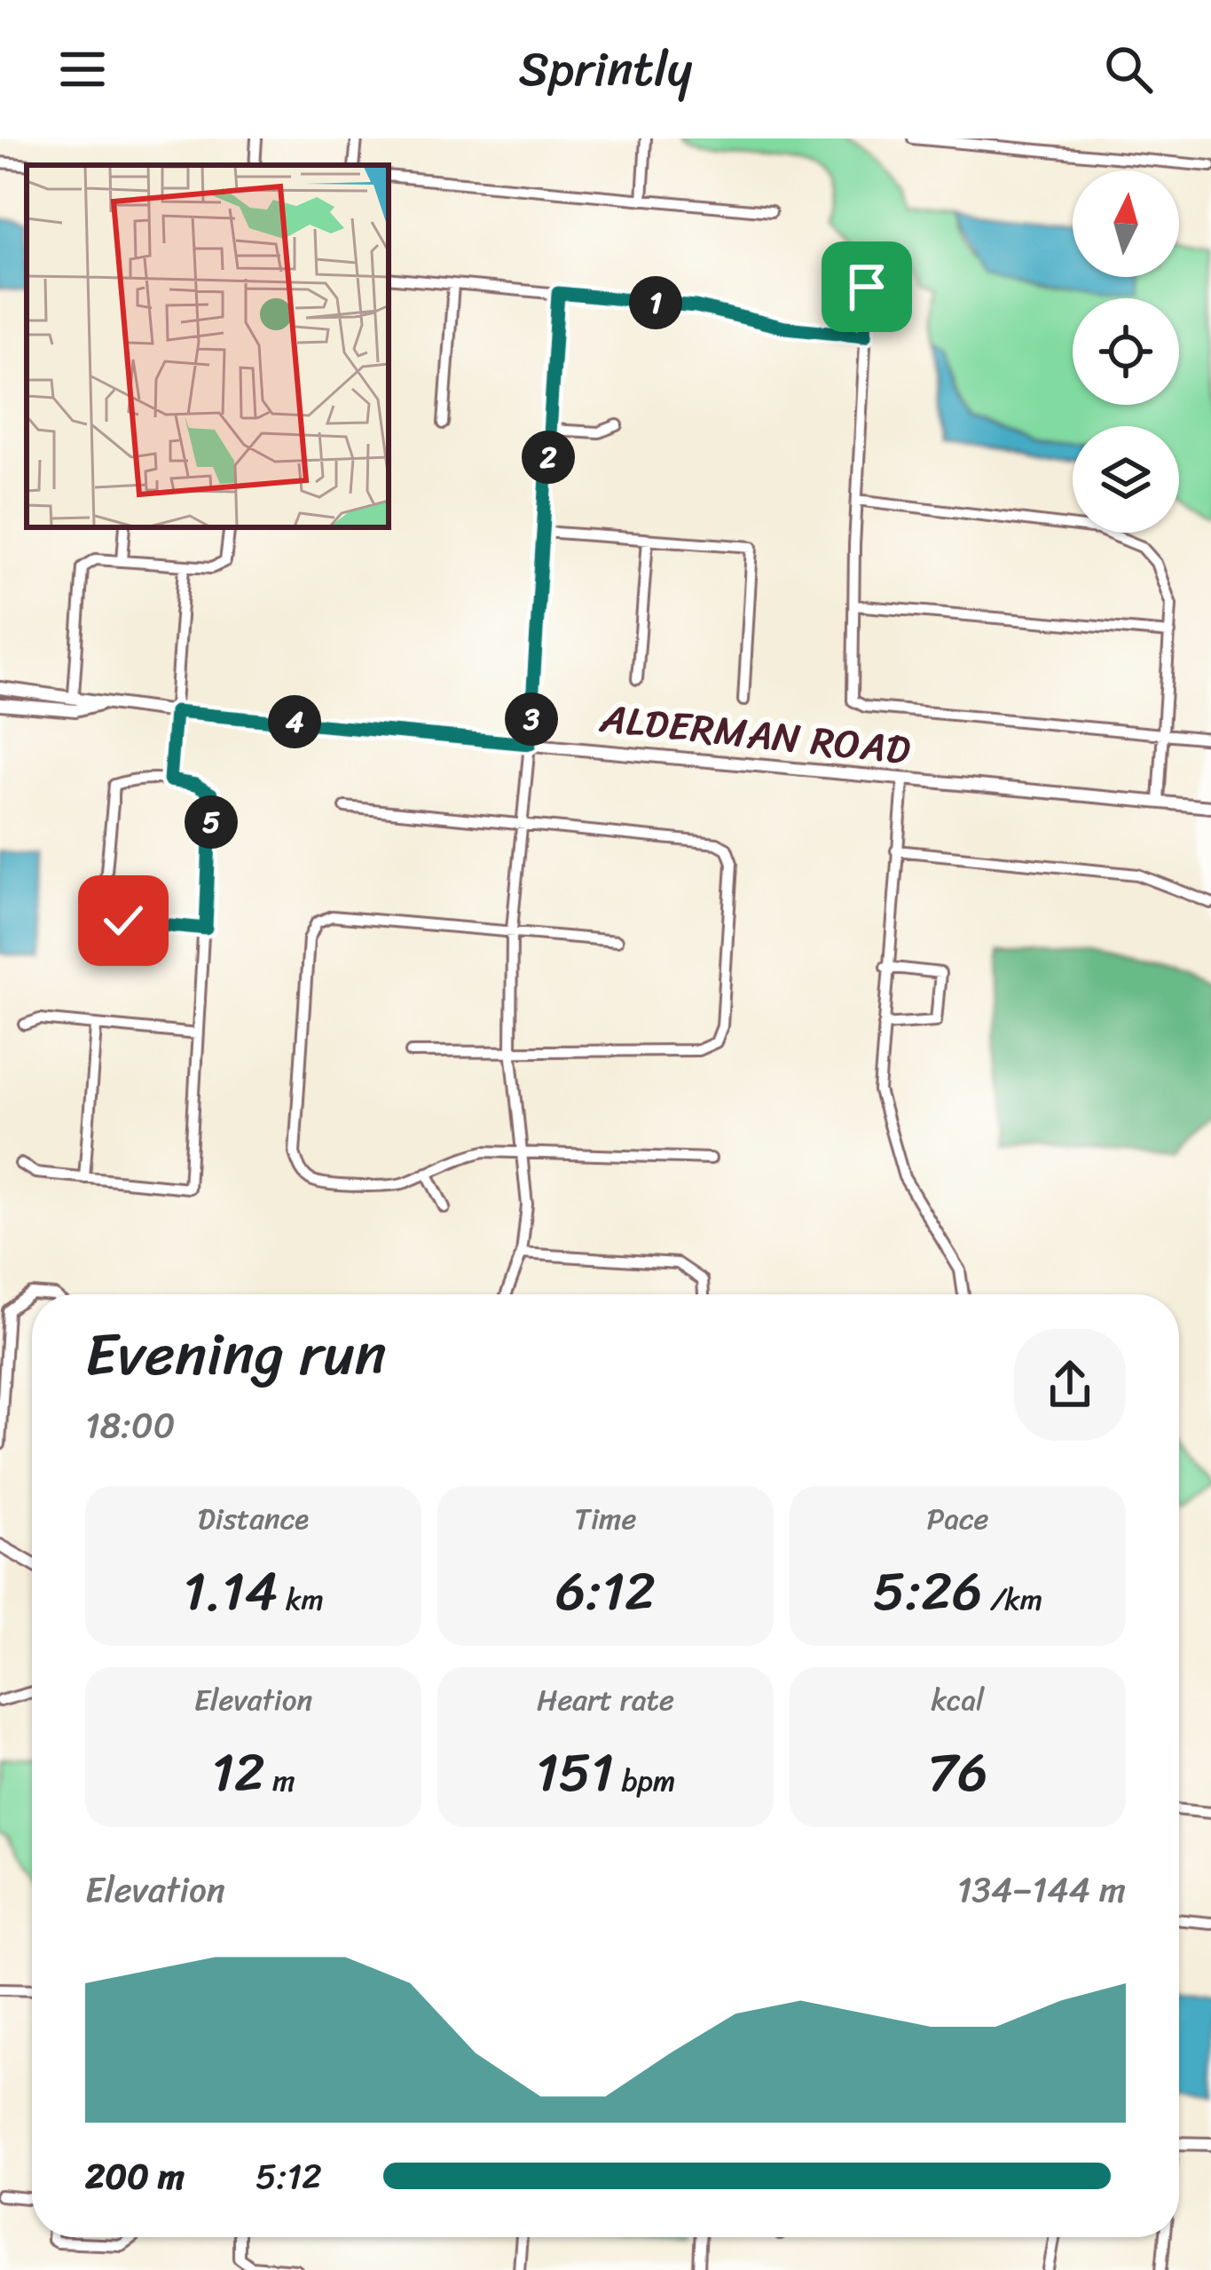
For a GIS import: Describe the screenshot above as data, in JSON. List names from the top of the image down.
{
  "streets": {
    "street": ["ALDERMAN ROAD"]
  },
  "north": "top",
  "page": {
    "header": "Sprintly",
    "pins": [
      "1",
      "2",
      "3",
      "4",
      "5"
    ],
    "heading": ["Evening run", "18:00"],
    "stats": [
      ["Distance", "1.14 km"],
      ["Time", "6:12"],
      ["Pace", "5:26 /km"],
      ["Elevation", "12 m"],
      ["Heart rate", "151 bpm"],
      ["kcal", "76"]
    ],
    "chart": ["Elevation", "134–144 m"],
    "list": [
      {
        "name": "200 m",
        "note": "5:12"
      }
    ]
  }
}
